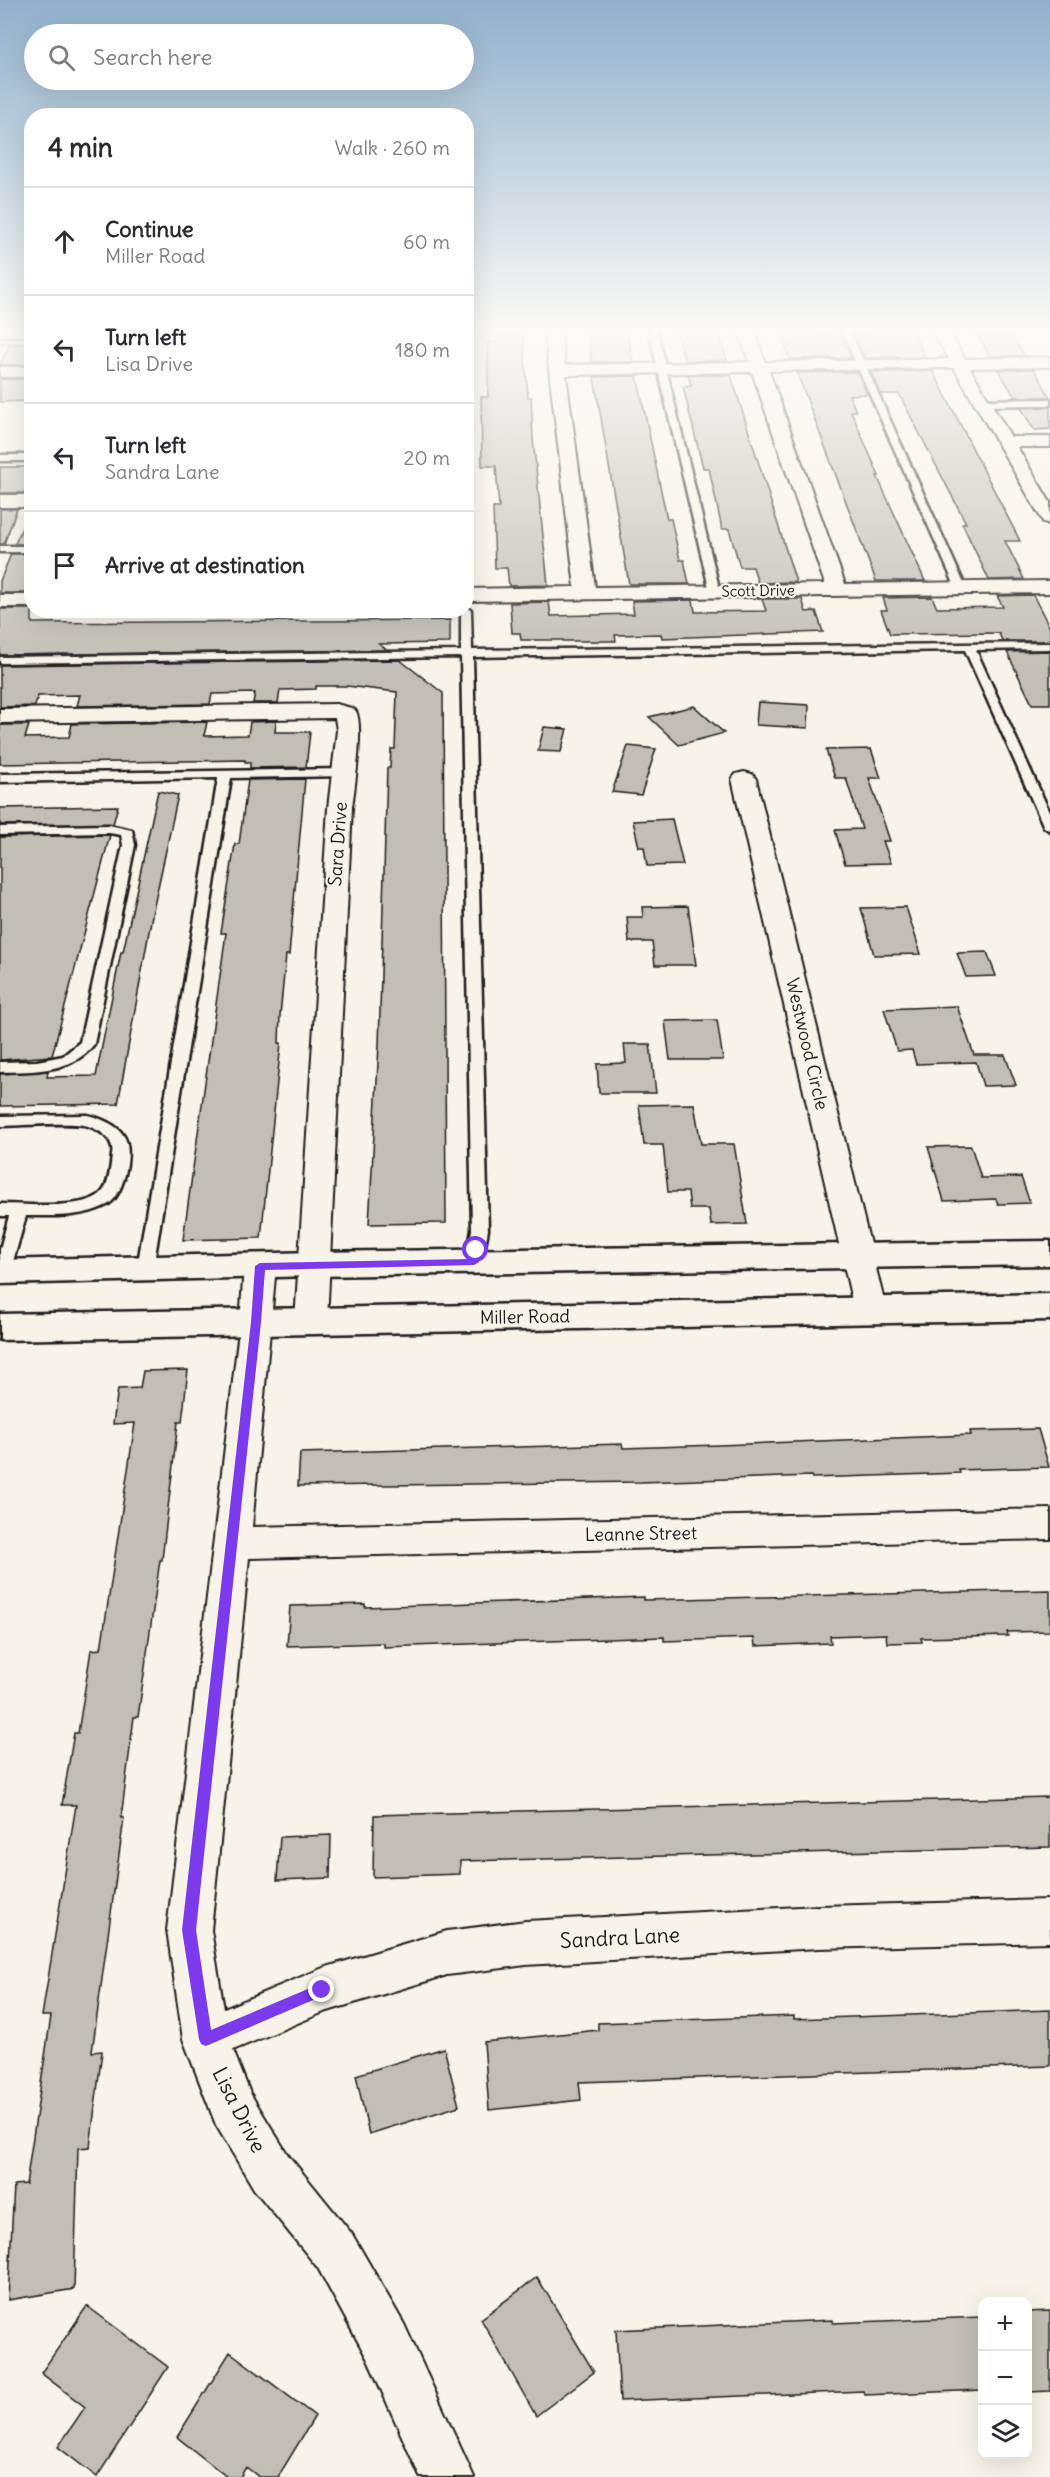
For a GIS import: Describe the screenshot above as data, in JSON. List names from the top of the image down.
{
  "streets": {
    "main road": ["Miller Road"],
    "street": [
      "Scott Drive",
      "Sara Drive",
      "Westwood Circle",
      "Leanne Street",
      "Sandra Lane",
      "Lisa Drive"
    ]
  },
  "crossings": [
    ["Sara Drive", "Miller Road"],
    ["Westwood Circle", "Miller Road"],
    ["Miller Road", "Lisa Drive"],
    ["Leanne Street", "Lisa Drive"],
    ["Sandra Lane", "Lisa Drive"]
  ],
  "page": {
    "search": "Search here",
    "heading": ["4 min", "Walk · 260 m"],
    "list": [
      ["Continue", "Miller Road", "60 m"],
      ["Turn left", "Lisa Drive", "180 m"],
      ["Turn left", "Sandra Lane", "20 m"],
      "Arrive at destination"
    ],
    "map_buttons": ["+", "−"]
  }
}
